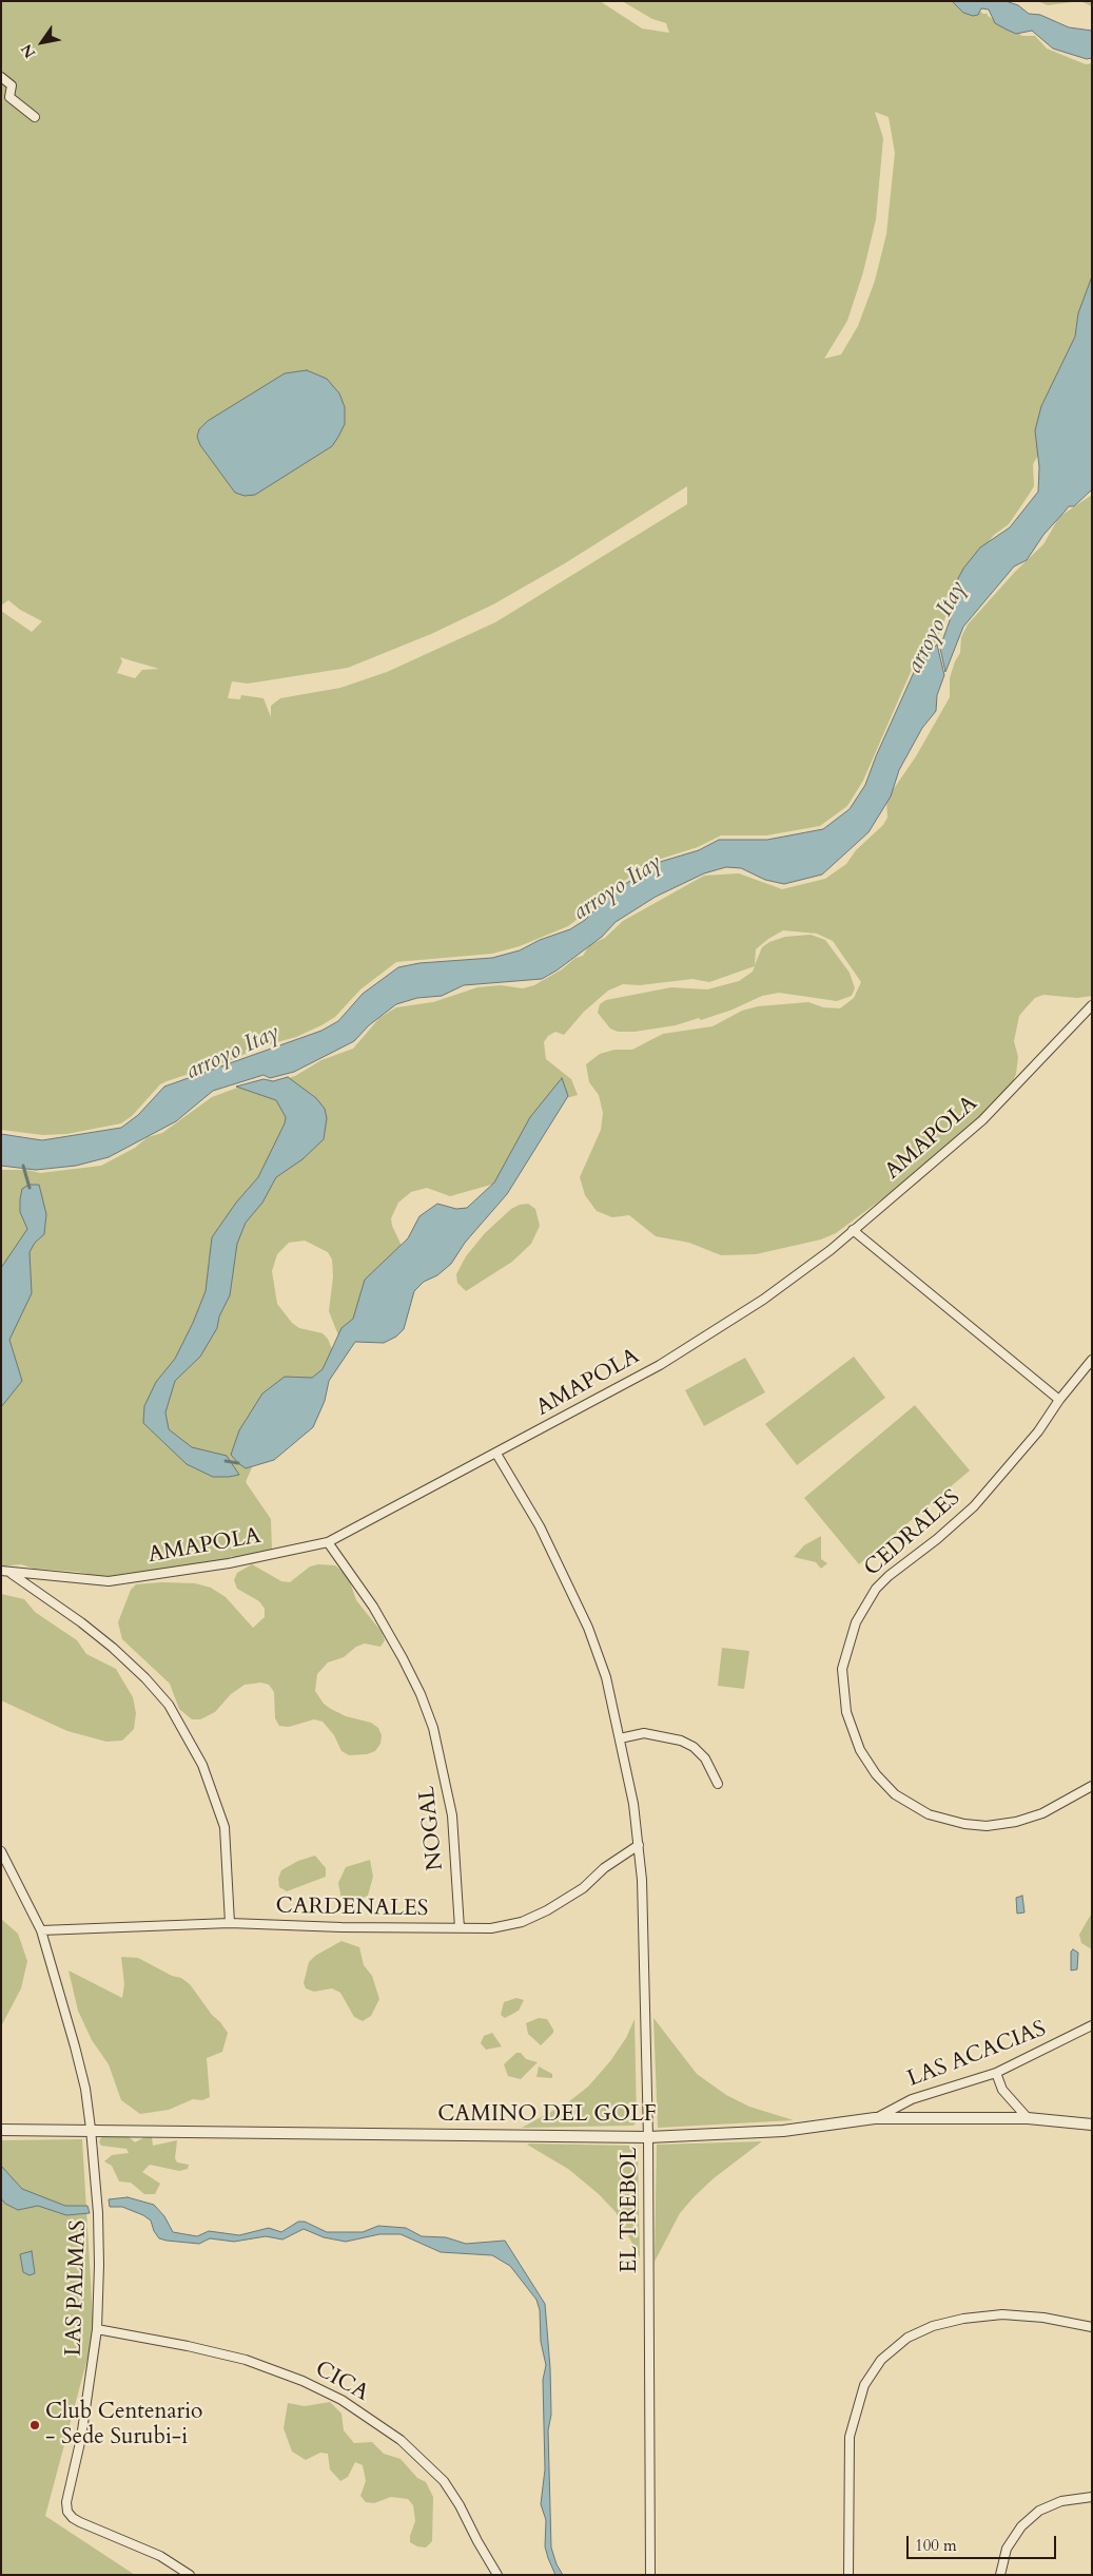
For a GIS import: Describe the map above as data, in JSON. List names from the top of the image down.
{
  "streets": {
    "street": [
      "AMAPOLA",
      "CEDRALES",
      "NOGAL",
      "CARDENALES",
      "LAS ACACIAS",
      "CAMINO DEL GOLF",
      "EL TREBOL",
      "LAS PALMAS",
      "CICA"
    ]
  },
  "crossings": [
    ["AMAPOLA", "NOGAL"],
    ["AMAPOLA", "EL TREBOL"],
    ["NOGAL", "CARDENALES"],
    ["CARDENALES", "EL TREBOL"],
    ["CARDENALES", "LAS PALMAS"],
    ["LAS ACACIAS", "CAMINO DEL GOLF"],
    ["CAMINO DEL GOLF", "EL TREBOL"],
    ["CAMINO DEL GOLF", "LAS PALMAS"],
    ["LAS PALMAS", "CICA"]
  ],
  "water": ["arroyo Itay"],
  "places": ["Club Centenario - Sede Surubi-i"],
  "scale_bar": "100 m",
  "north": "bottom left"
}
